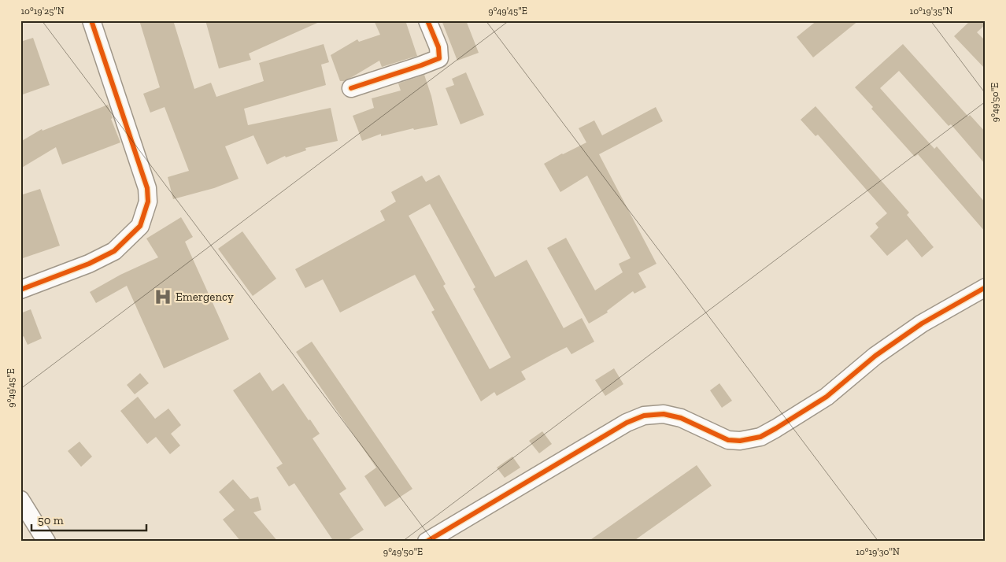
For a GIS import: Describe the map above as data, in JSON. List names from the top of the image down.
{
  "places": {
    "hospital": ["Emergency"]
  },
  "scale_bar": "50 m",
  "coordinates": [
    "10°19'25\"N",
    "9°49'45\"E",
    "10°19'35\"N",
    "9°49'50\"E",
    "10°19'30\"N"
  ]
}
